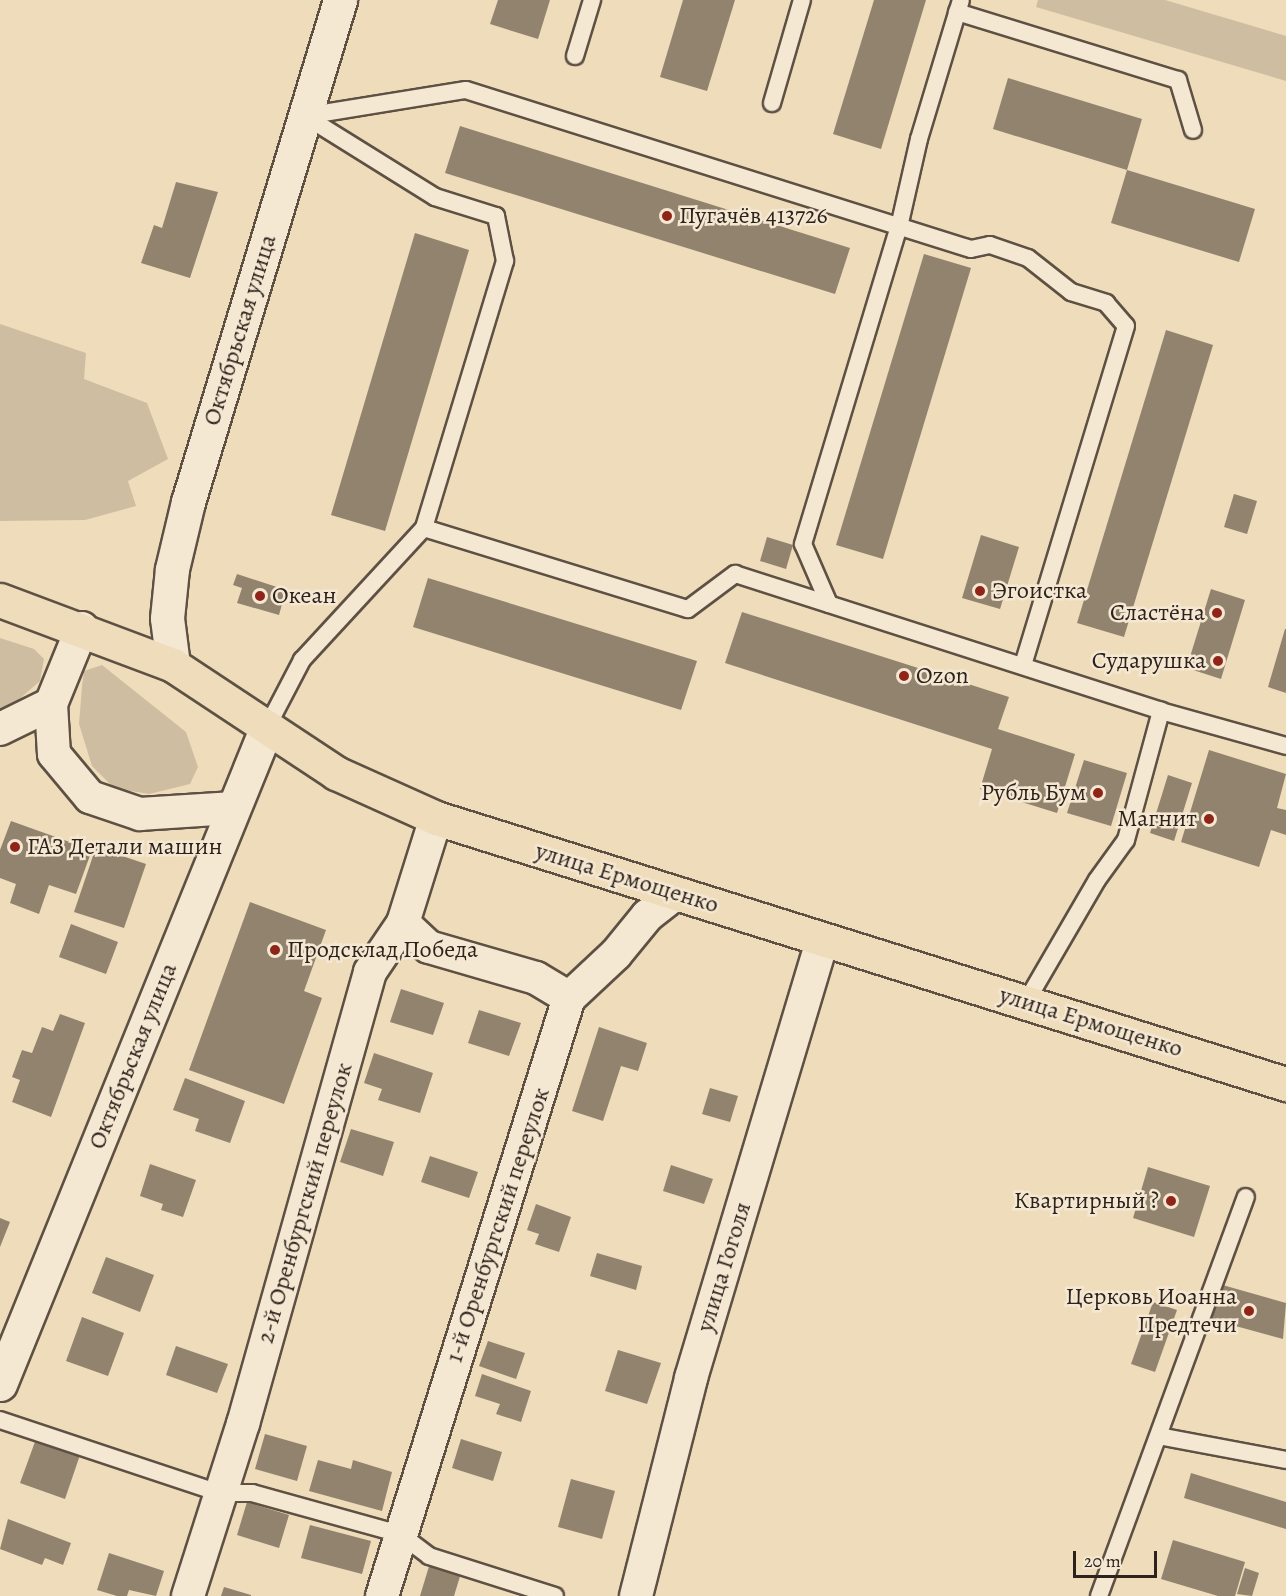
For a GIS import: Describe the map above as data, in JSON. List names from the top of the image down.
{
  "streets": {
    "highway": ["улица Ермощенко"],
    "street": [
      "Октябрьская улица",
      "2-й Оренбургский переулок",
      "1-й Оренбургский переулок",
      "улица Гоголя"
    ]
  },
  "crossings": [
    ["Октябрьская улица", "улица Ермощенко"],
    ["улица Ермощенко", "2-й Оренбургский переулок"],
    ["улица Ермощенко", "1-й Оренбургский переулок"],
    ["улица Ермощенко", "улица Гоголя"]
  ],
  "places": [
    "Пугачёв 413726",
    "Эгоистка",
    "Океан",
    "Сластёна",
    "Сударушка",
    "Ozon",
    "Рубль Бум",
    "Магнит",
    "ГАЗ Детали машин",
    "Продсклад Победа",
    "Квартирный ?",
    "Церковь Иоанна Предтечи"
  ],
  "scale_bar": "20 m"
}
